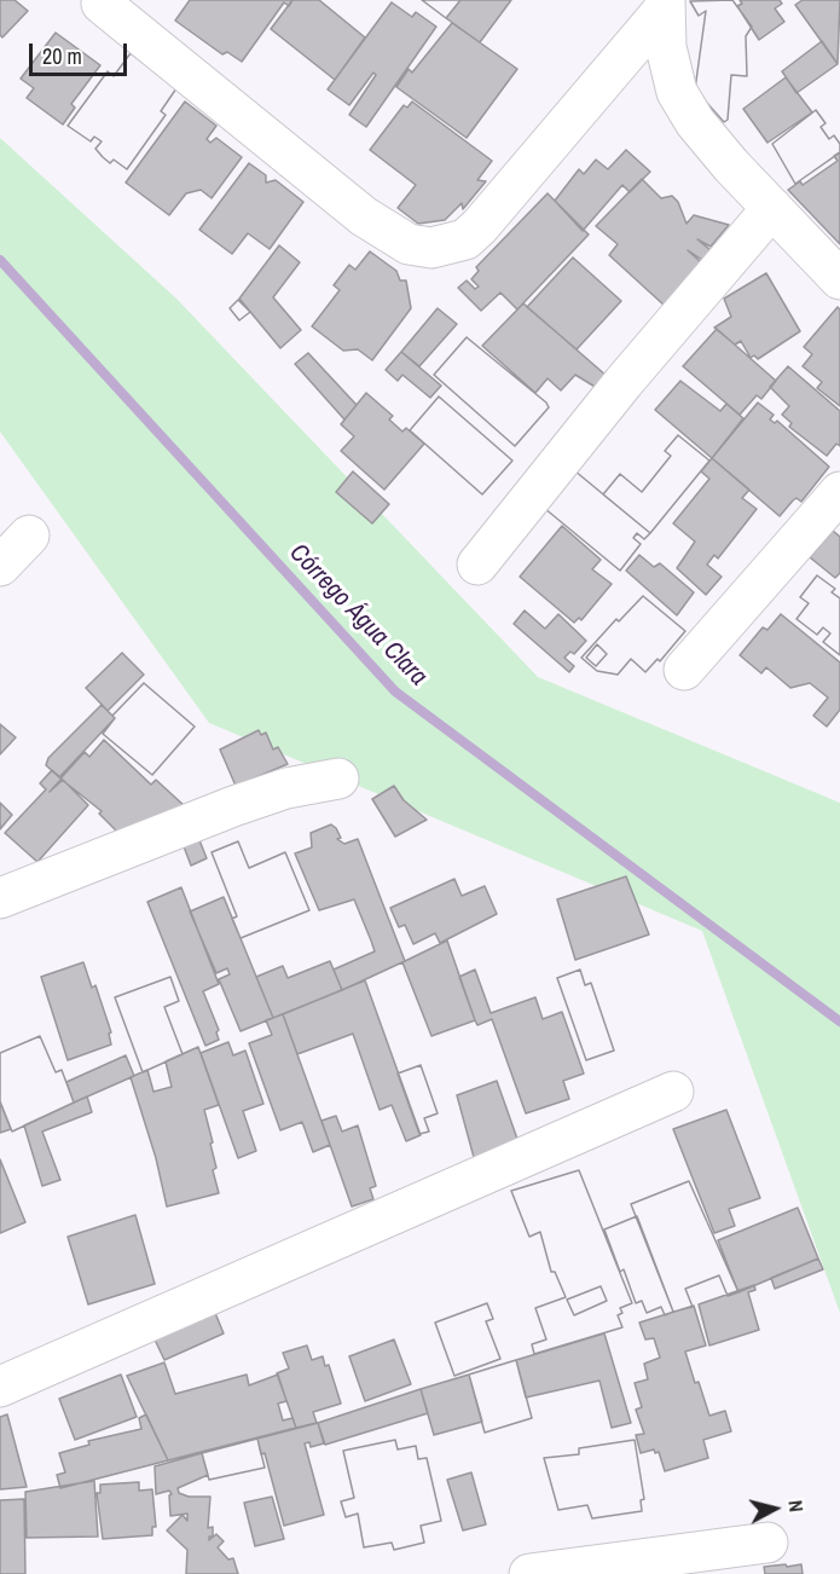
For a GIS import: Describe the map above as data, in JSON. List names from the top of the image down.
{
  "water": ["Córrego Água Clara"],
  "scale_bar": "20 m",
  "north": "right"
}
